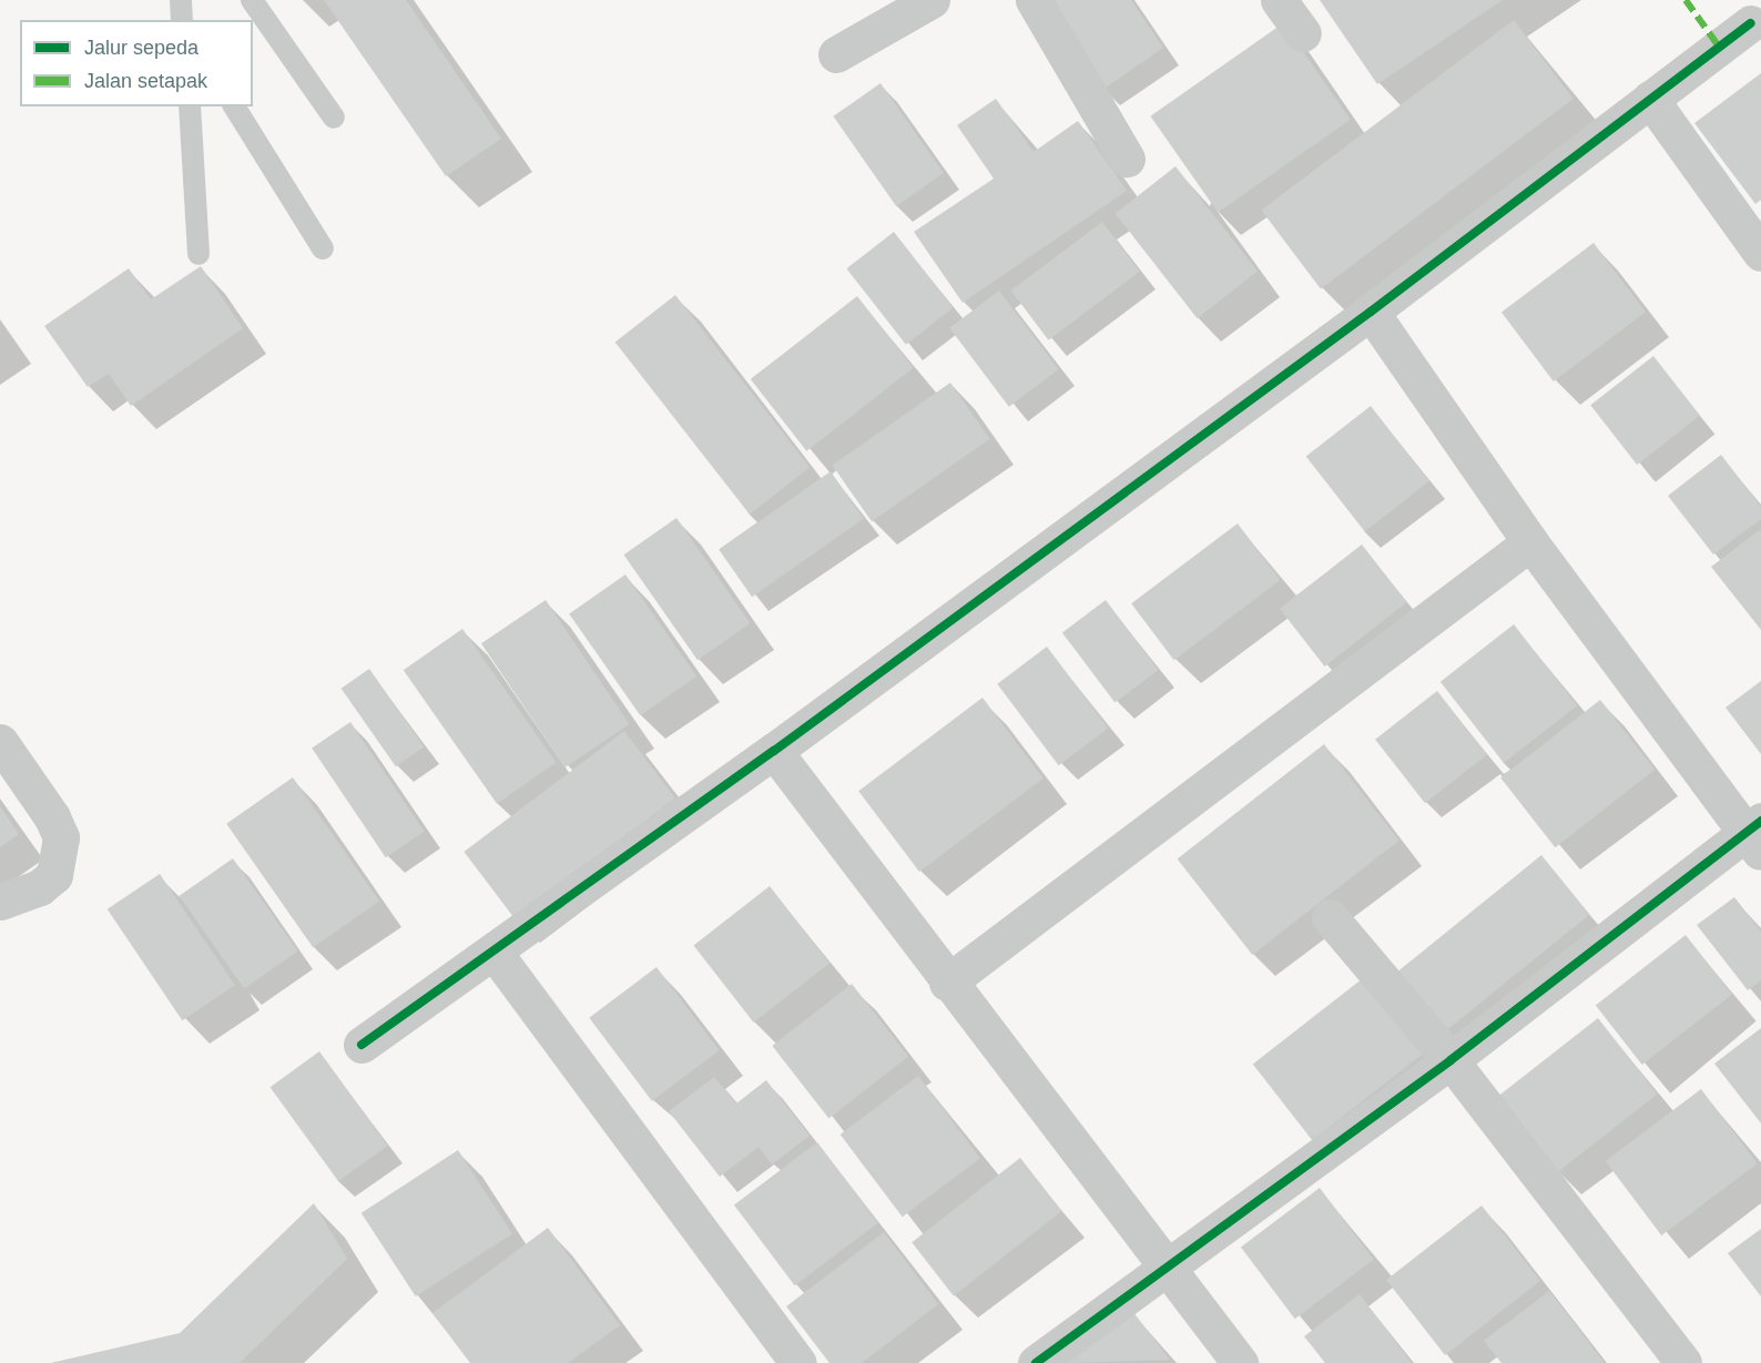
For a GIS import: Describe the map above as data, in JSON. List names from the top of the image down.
{
  "legend": ["Jalur sepeda", "Jalan setapak"]
}
